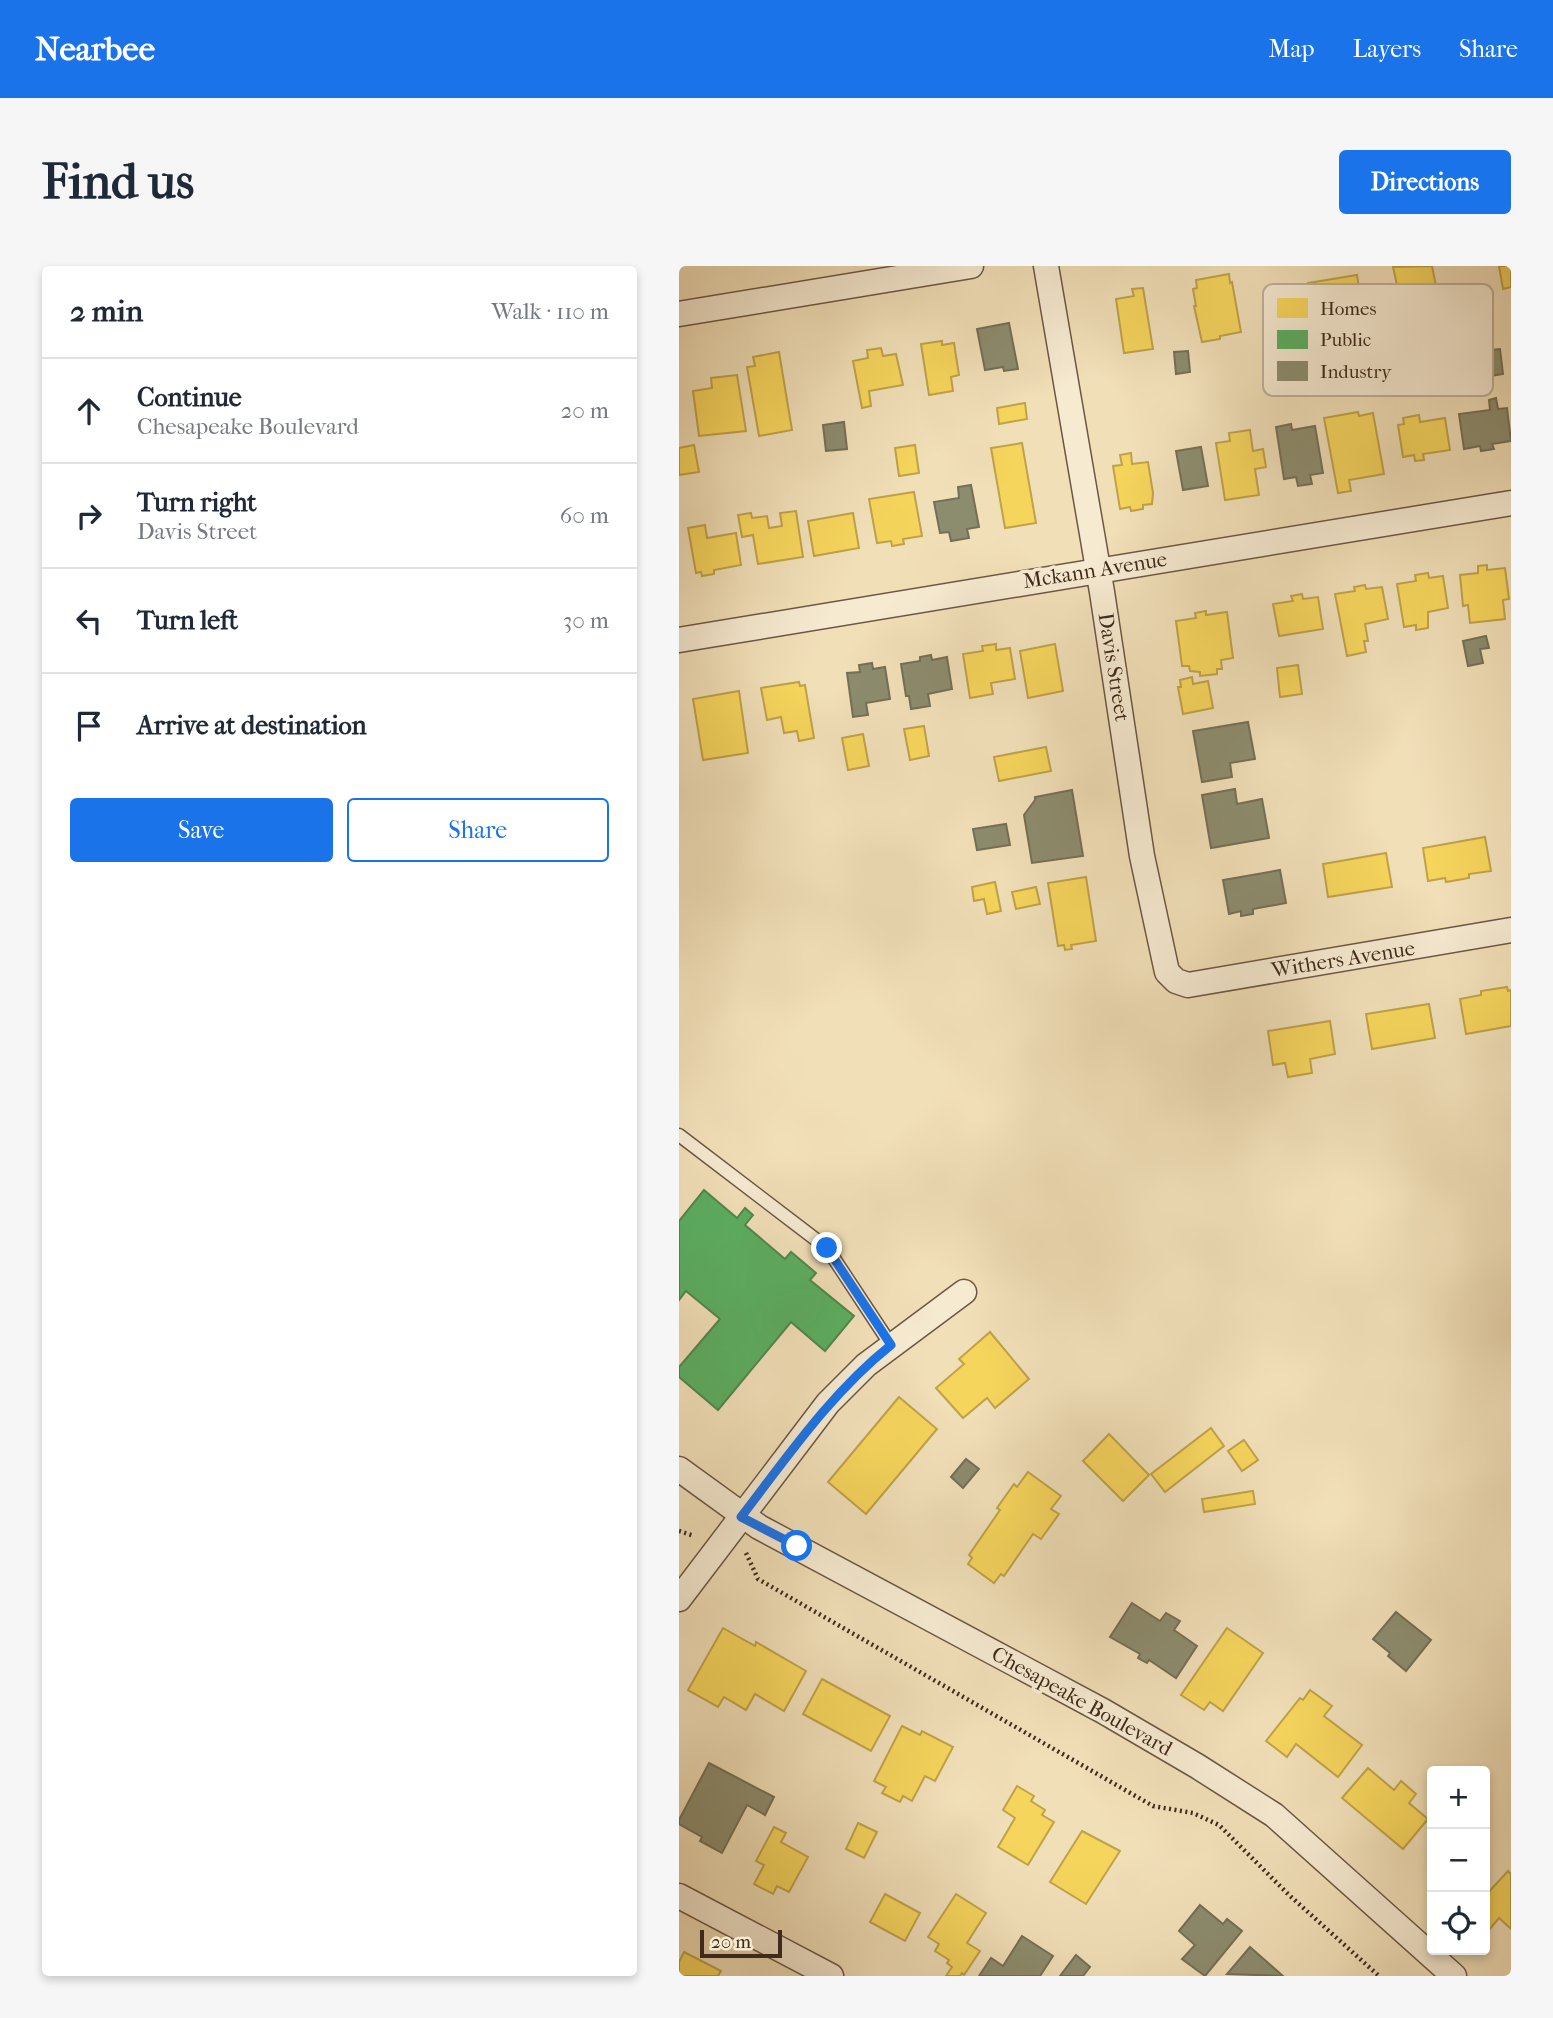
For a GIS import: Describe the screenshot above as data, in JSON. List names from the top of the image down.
{
  "streets": {
    "street": [
      "Mckann Avenue",
      "Davis Street",
      "Withers Avenue",
      "Chesapeake Boulevard"
    ]
  },
  "crossings": [
    ["Mckann Avenue", "Davis Street"],
    ["Davis Street", "Withers Avenue"]
  ],
  "legend": ["Homes", "Public", "Industry"],
  "scale_bar": "20 m",
  "page": {
    "header": "Nearbee",
    "nav": ["Map", "Layers", "Share"],
    "buttons": [
      "Directions",
      ["Save", "Share"]
    ],
    "title": "Find us",
    "heading": ["2 min", "Walk · 110 m"],
    "list": [
      ["Continue", "Chesapeake Boulevard", "20 m"],
      ["Turn right", "Davis Street", "60 m"],
      ["Turn left", "30 m"],
      "Arrive at destination"
    ],
    "map_buttons": ["+", "−"],
    "scale": "20 m"
  }
}
